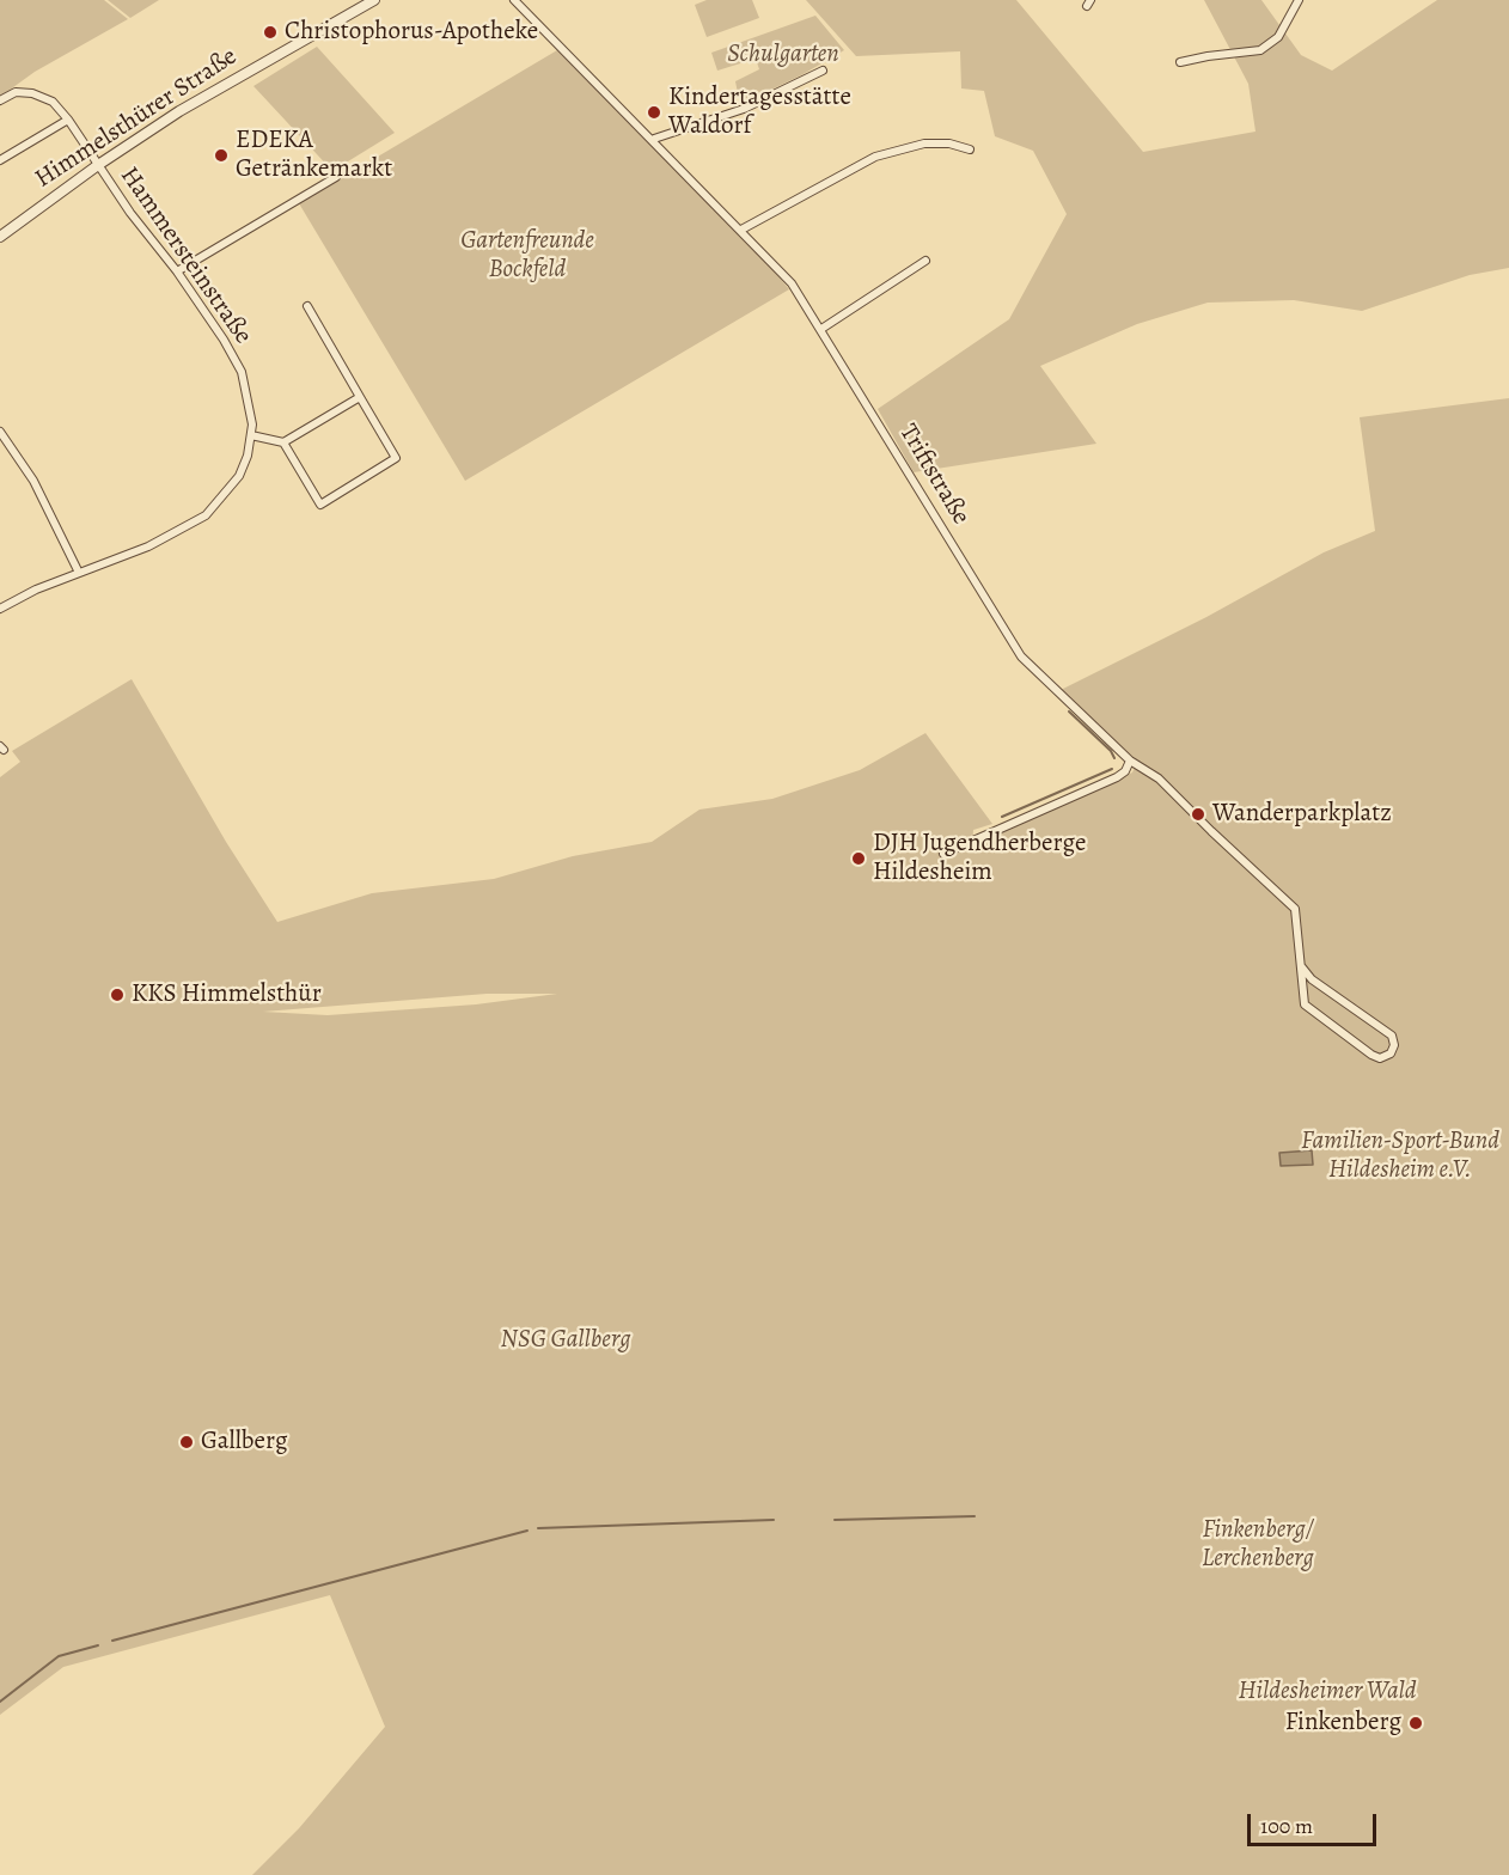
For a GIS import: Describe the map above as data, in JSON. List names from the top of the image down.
{
  "streets": {
    "street": ["Himmelsthürer Straße", "Hammersteinstraße", "Triftstraße"]
  },
  "crossings": [
    ["Himmelsthürer Straße", "Hammersteinstraße"]
  ],
  "parks": [
    "Schulgarten",
    "Gartenfreunde Bockfeld",
    "Familien-Sport-Bund Hildesheim e.V.",
    "NSG Gallberg",
    "Finkenberg/ Lerchenberg",
    "Hildesheimer Wald"
  ],
  "places": [
    "Christophorus-Apotheke",
    "Kindertagesstätte Waldorf",
    "EDEKA Getränkemarkt",
    "Wanderparkplatz",
    "DJH Jugendherberge Hildesheim",
    "KKS Himmelsthür",
    "Gallberg",
    "Finkenberg"
  ],
  "scale_bar": "100 m"
}
